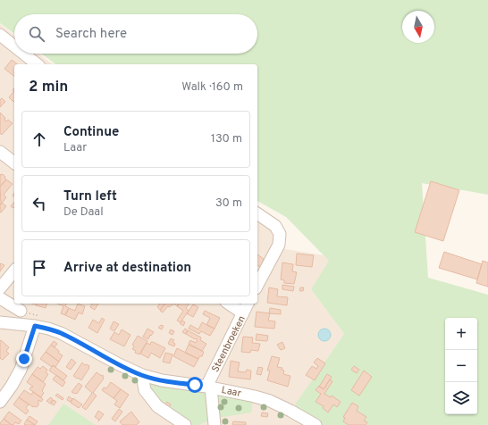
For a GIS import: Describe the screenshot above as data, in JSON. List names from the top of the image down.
{
  "streets": {
    "street": ["Steenbroeken", "Laar"]
  },
  "crossings": [
    ["Steenbroeken", "Laar"]
  ],
  "north": "bottom",
  "page": {
    "search": "Search here",
    "heading": ["2 min", "Walk · 160 m"],
    "list": [
      ["Continue", "Laar", "130 m"],
      ["Turn left", "De Daal", "30 m"],
      "Arrive at destination"
    ],
    "map_buttons": ["+", "−"]
  }
}
